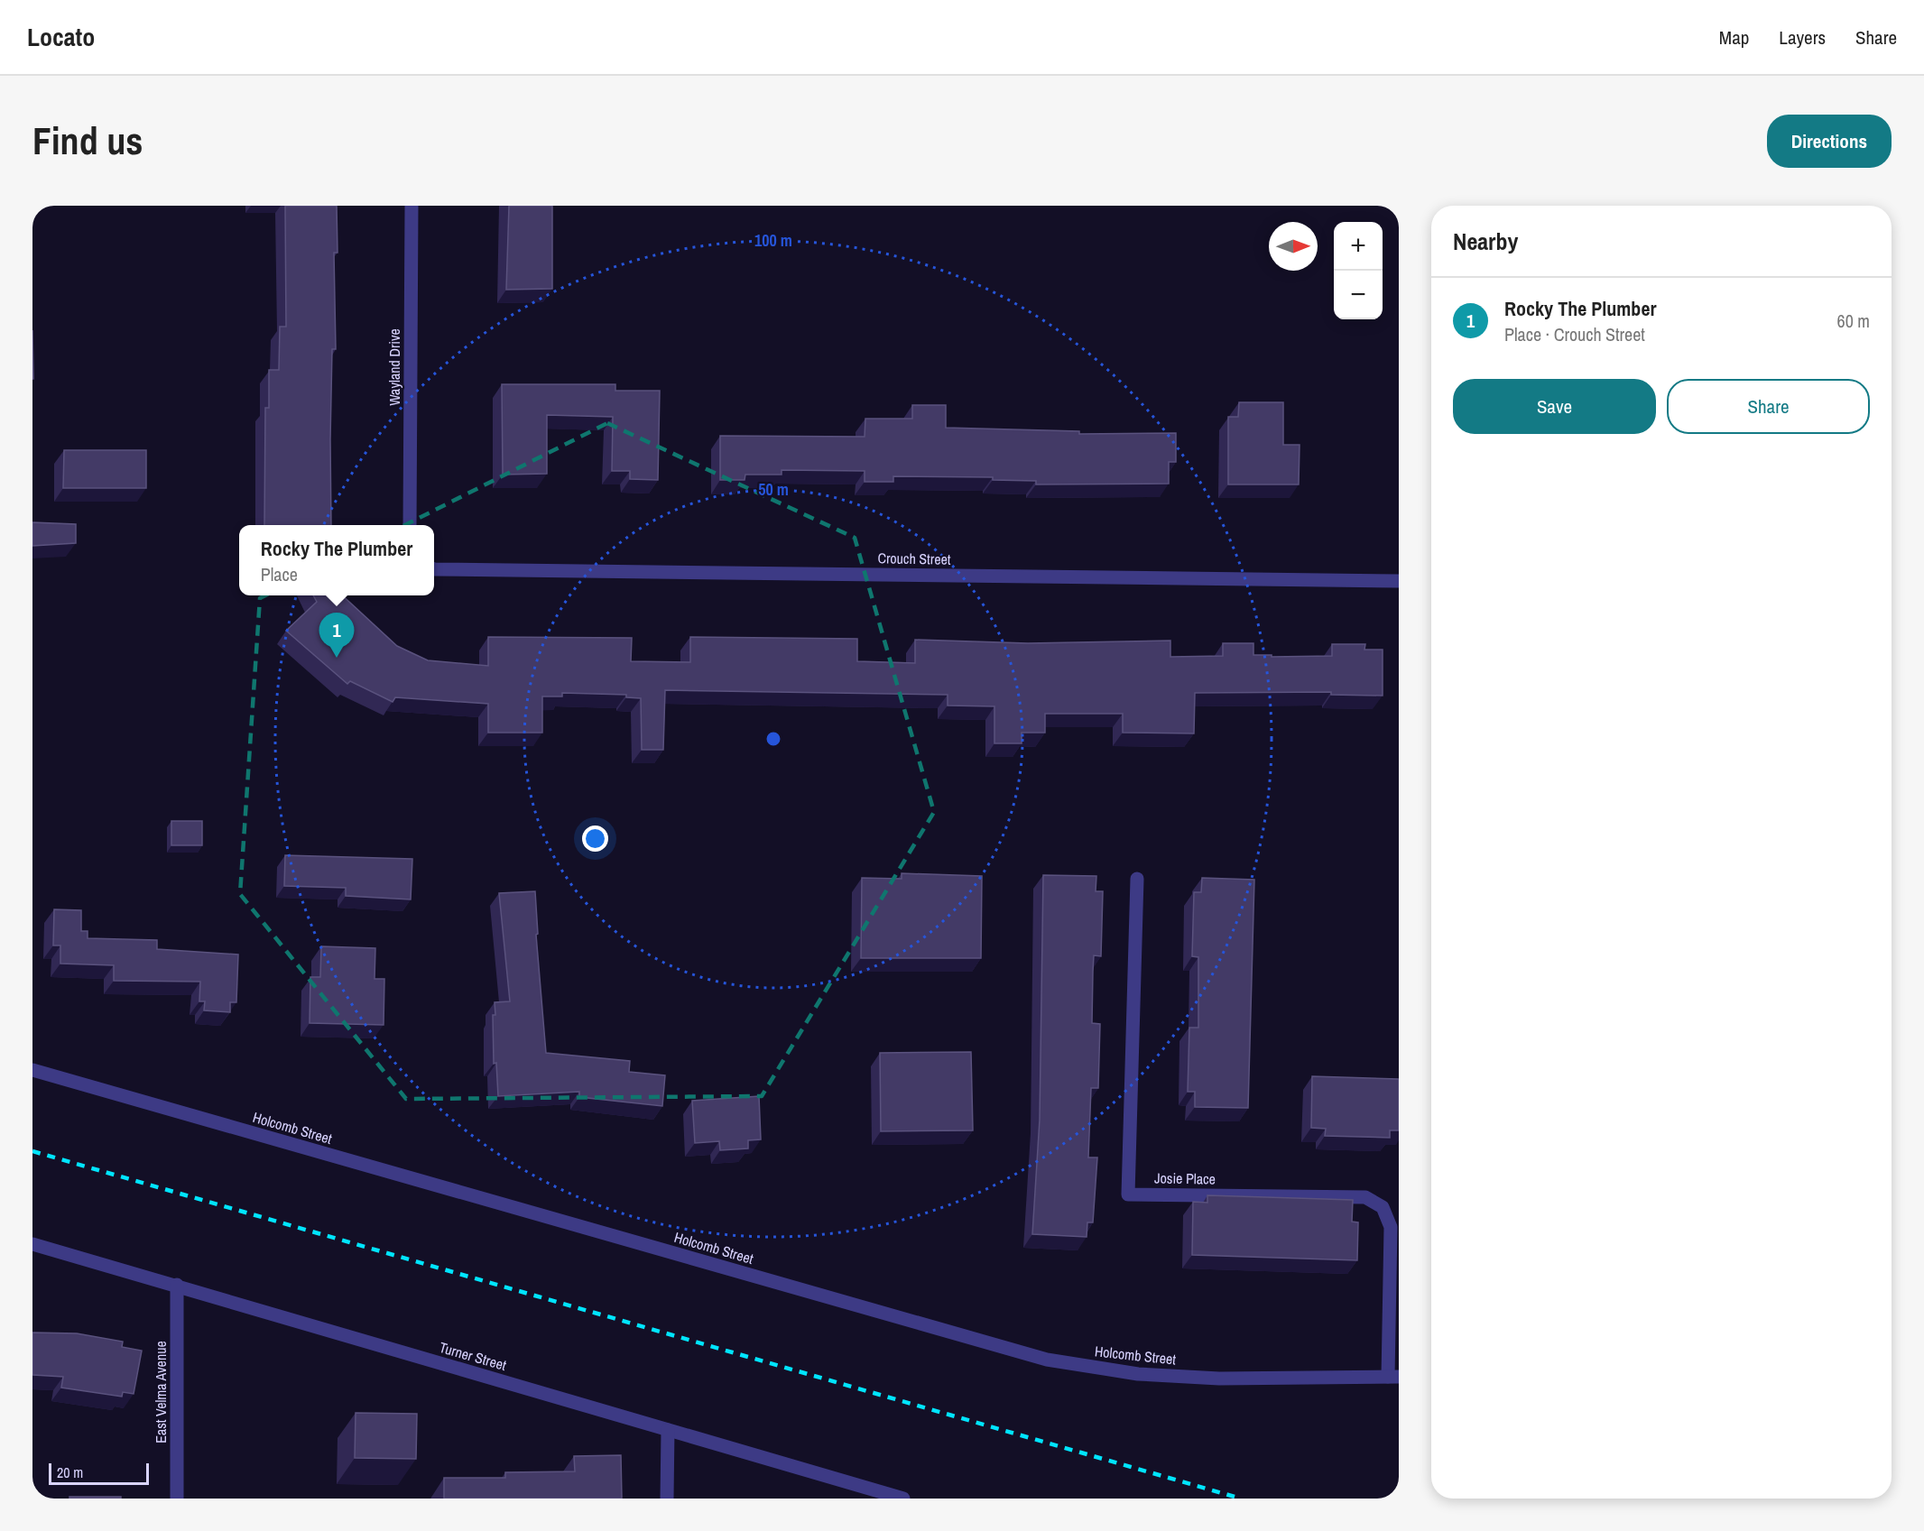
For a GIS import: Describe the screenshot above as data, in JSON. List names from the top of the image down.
{
  "streets": {
    "street": [
      "Wayland Drive",
      "Crouch Street",
      "Holcomb Street",
      "Josie Place",
      "Turner Street",
      "East Velma Avenue"
    ]
  },
  "crossings": [
    ["Holcomb Street", "Josie Place"],
    ["Turner Street", "East Velma Avenue"]
  ],
  "scale_bar": "20 m",
  "north": "right",
  "page": {
    "header": "Locato",
    "nav": ["Map", "Layers", "Share"],
    "buttons": [
      "Directions",
      ["Save", "Share"]
    ],
    "title": "Find us",
    "heading": "Nearby",
    "map_buttons": ["+", "−"],
    "list": [
      {
        "mark": "1",
        "name": "Rocky The Plumber",
        "note": "Place · Crouch Street",
        "value": "60 m"
      }
    ],
    "popup": ["Rocky The Plumber", "Place"],
    "pins": "1",
    "scale": "20 m"
  },
  "rings": ["100 m", "50 m"]
}
